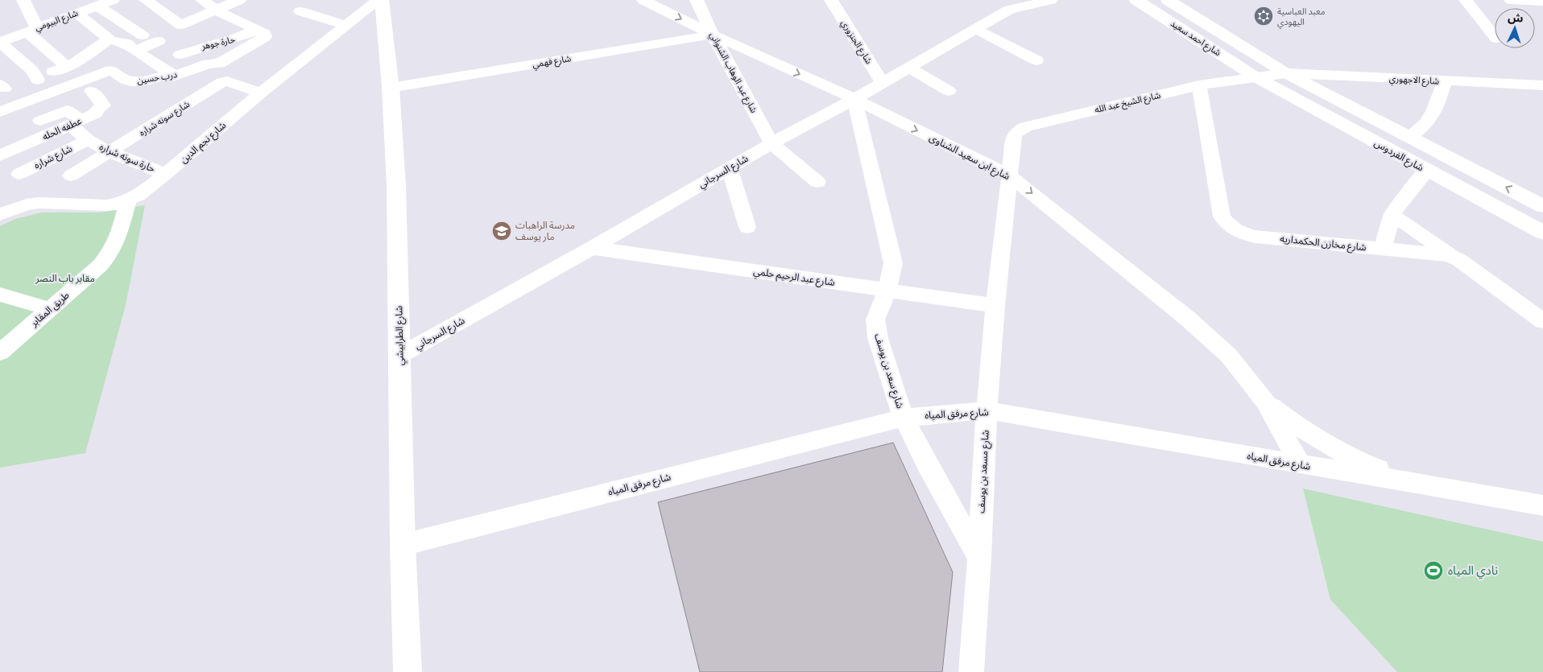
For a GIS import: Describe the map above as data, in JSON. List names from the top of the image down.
{
  "streets": {
    "main road": ["شارع احمد سعيد", "شارع الفردوس", "شارع الطرابيشي"],
    "street": [
      "شارع البيومي",
      "شارع الجنزوري",
      "حارة جوهر",
      "شارع فهمي",
      "شارع عبد الوهاب الشنواني",
      "درب حسين",
      "شارع الاجهوري",
      "شارع الشيخ عبد الله",
      "شارع سونه شراره",
      "عطفه الحله",
      "شارع نجم الدين",
      "شارع شراره",
      "شارع ابن سعيد الشناوى",
      "حارة سونه شراره",
      "شارع السرجاني",
      "شارع مخازن الحكمداريه",
      "شارع عبد الرحيم حلمي",
      "طريق المقابر",
      "شارع سعد بن يوسف",
      "شارع مرفق المياه",
      "شارع مسعد بن يوسف"
    ]
  },
  "crossings": [
    ["شارع احمد سعيد", "شارع الاجهوري"],
    ["شارع احمد سعيد", "شارع الشيخ عبد الله"],
    ["شارع احمد سعيد", "شارع الفردوس"],
    ["شارع الجنزوري", "شارع السرجاني"],
    ["حارة جوهر", "درب حسين"],
    ["شارع فهمي", "شارع عبد الوهاب الشنواني"],
    ["شارع فهمي", "شارع ابن سعيد الشناوى"],
    ["شارع فهمي", "شارع الطرابيشي"],
    ["شارع عبد الوهاب الشنواني", "شارع ابن سعيد الشناوى"],
    ["شارع عبد الوهاب الشنواني", "شارع السرجاني"],
    ["شارع الاجهوري", "شارع الشيخ عبد الله"],
    ["شارع الاجهوري", "شارع الفردوس"],
    ["شارع الشيخ عبد الله", "شارع الفردوس"],
    ["شارع الشيخ عبد الله", "شارع ابن سعيد الشناوى"],
    ["شارع الشيخ عبد الله", "شارع مخازن الحكمداريه"],
    ["شارع الشيخ عبد الله", "شارع مسعد بن يوسف"],
    ["شارع سونه شراره", "شارع نجم الدين"],
    ["شارع سونه شراره", "حارة سونه شراره"],
    ["عطفه الحله", "حارة سونه شراره"],
    ["شارع نجم الدين", "حارة سونه شراره"],
    ["شارع نجم الدين", "طريق المقابر"],
    ["شارع شراره", "حارة سونه شراره"],
    ["شارع ابن سعيد الشناوى", "شارع السرجاني"],
    ["شارع ابن سعيد الشناوى", "شارع سعد بن يوسف"],
    ["شارع ابن سعيد الشناوى", "شارع مرفق المياه"],
    ["شارع ابن سعيد الشناوى", "شارع مسعد بن يوسف"],
    ["شارع السرجاني", "شارع عبد الرحيم حلمي"],
    ["شارع السرجاني", "شارع الطرابيشي"],
    ["شارع السرجاني", "شارع سعد بن يوسف"],
    ["شارع عبد الرحيم حلمي", "شارع سعد بن يوسف"],
    ["شارع عبد الرحيم حلمي", "شارع مسعد بن يوسف"],
    ["شارع الطرابيشي", "شارع مرفق المياه"],
    ["شارع سعد بن يوسف", "شارع مرفق المياه"],
    ["شارع سعد بن يوسف", "شارع مسعد بن يوسف"],
    ["شارع مرفق المياه", "شارع مسعد بن يوسف"]
  ],
  "one_way": ["شارع ابن سعيد الشناوى"],
  "parks": ["مقابر باب النصر"],
  "places": {
    "synagogue": ["معبد العباسية اليهودي"],
    "school or university": ["مدرسة الراهبات مار يوسف"],
    "sports": ["نادي المياه"]
  },
  "north": "top"
}
